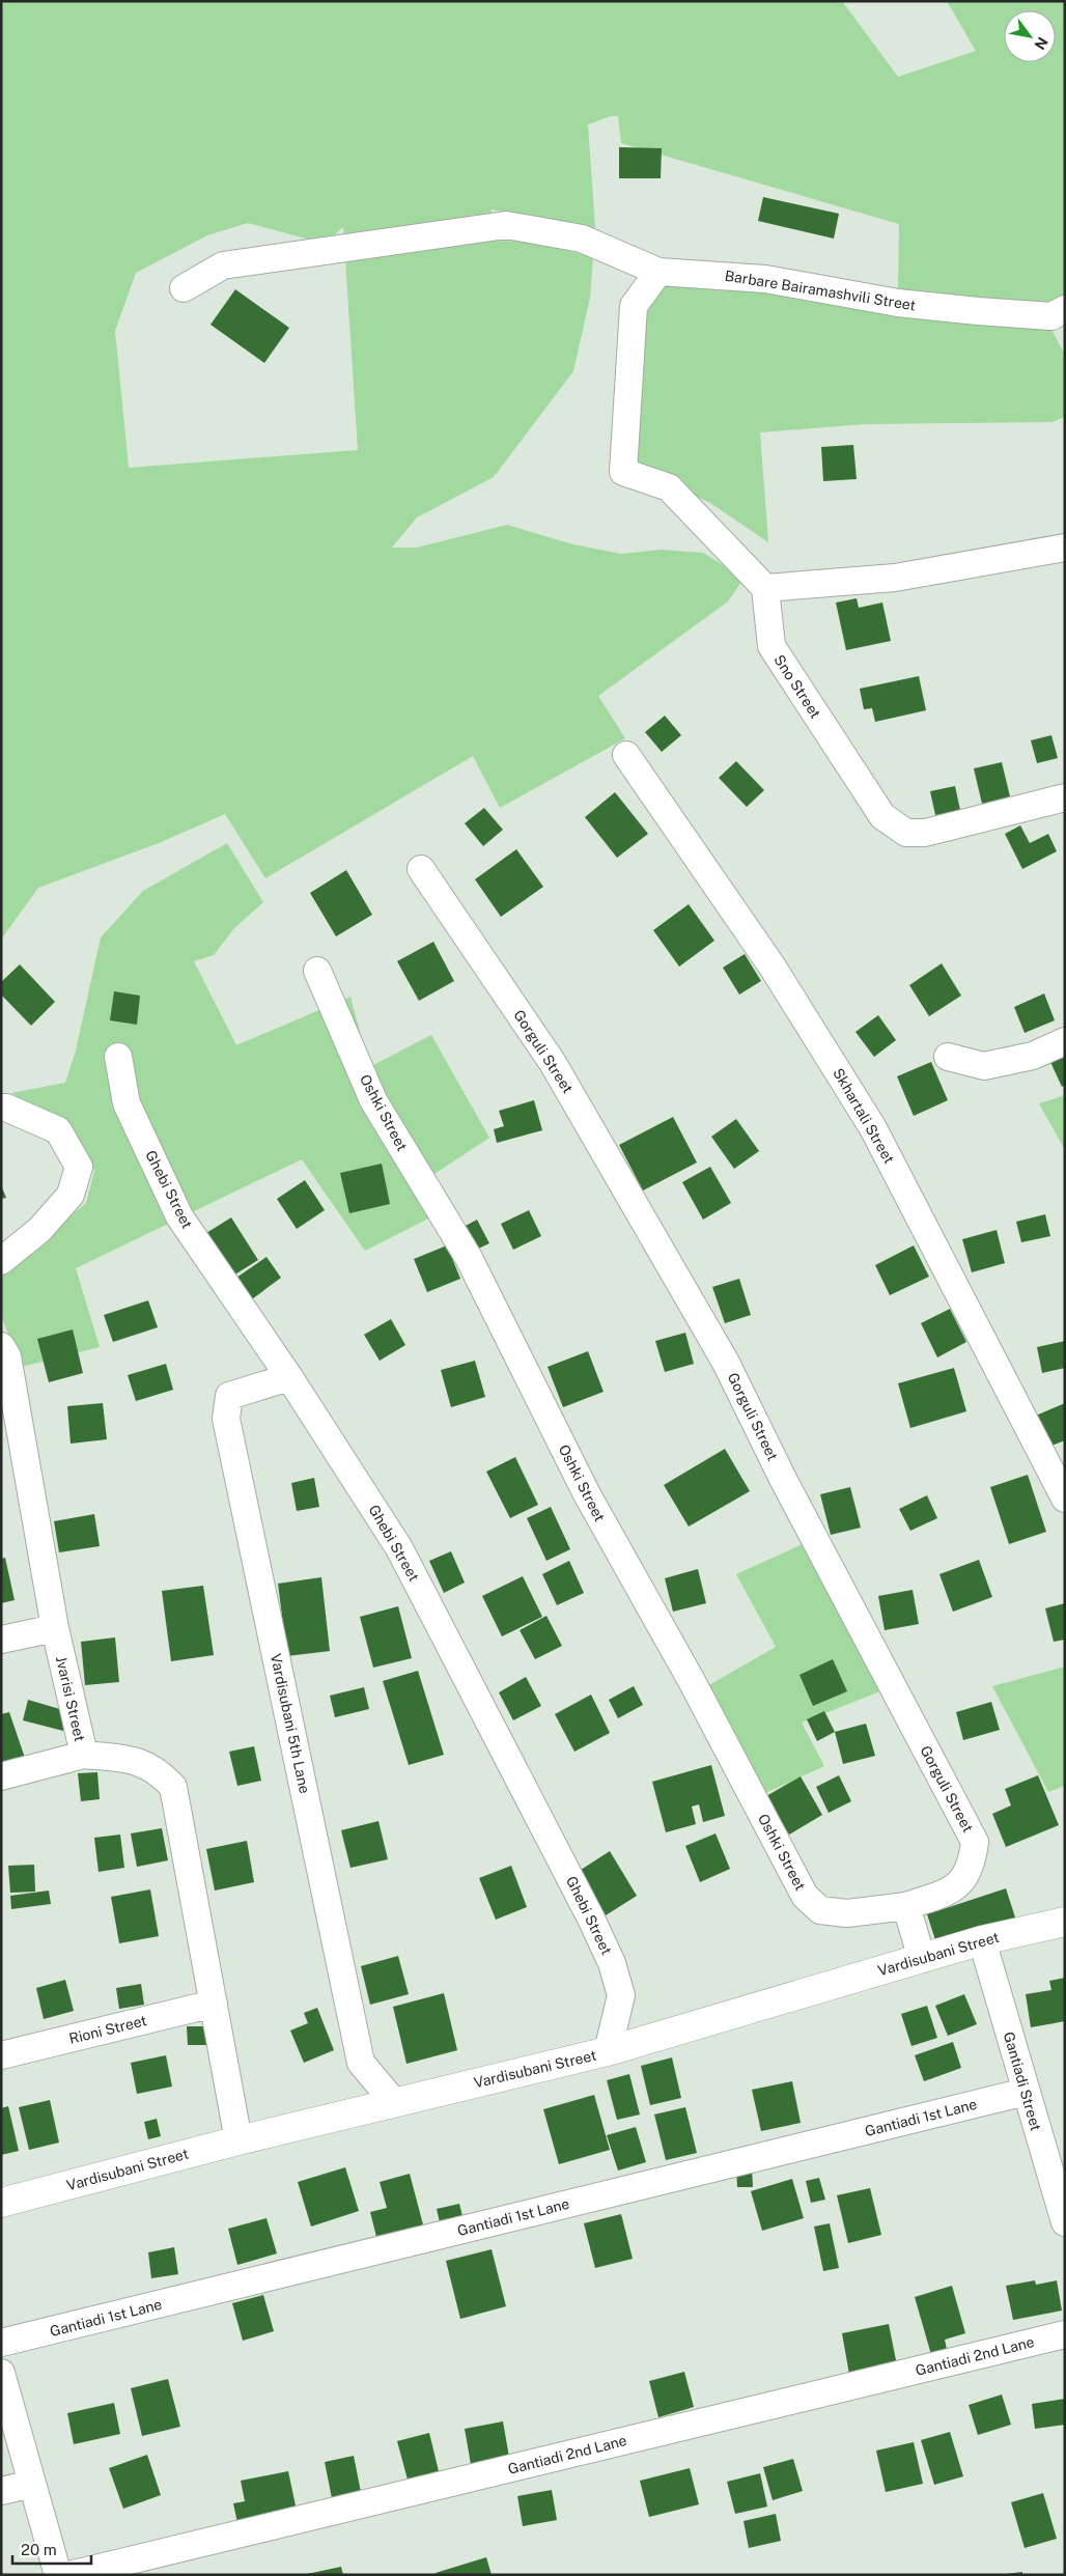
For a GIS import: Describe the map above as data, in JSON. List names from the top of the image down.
{
  "streets": {
    "street": [
      "Barbare Bairamashvili Street",
      "Sno Street",
      "Gorguli Street",
      "Oshki Street",
      "Skhartali Street",
      "Ghebi Street",
      "Jvarisi Street",
      "Vardisubani 5th Lane",
      "Vardisubani Street",
      "Rioni Street",
      "Gantiadi Street",
      "Gantiadi 1st Lane",
      "Gantiadi 2nd Lane"
    ]
  },
  "crossings": [
    ["Gorguli Street", "Oshki Street"],
    ["Ghebi Street", "Vardisubani 5th Lane"],
    ["Ghebi Street", "Vardisubani Street"],
    ["Jvarisi Street", "Vardisubani Street"],
    ["Jvarisi Street", "Rioni Street"],
    ["Vardisubani 5th Lane", "Vardisubani Street"],
    ["Vardisubani Street", "Gantiadi Street"],
    ["Gantiadi Street", "Gantiadi 1st Lane"]
  ],
  "scale_bar": "20 m",
  "north": "bottom right"
}
